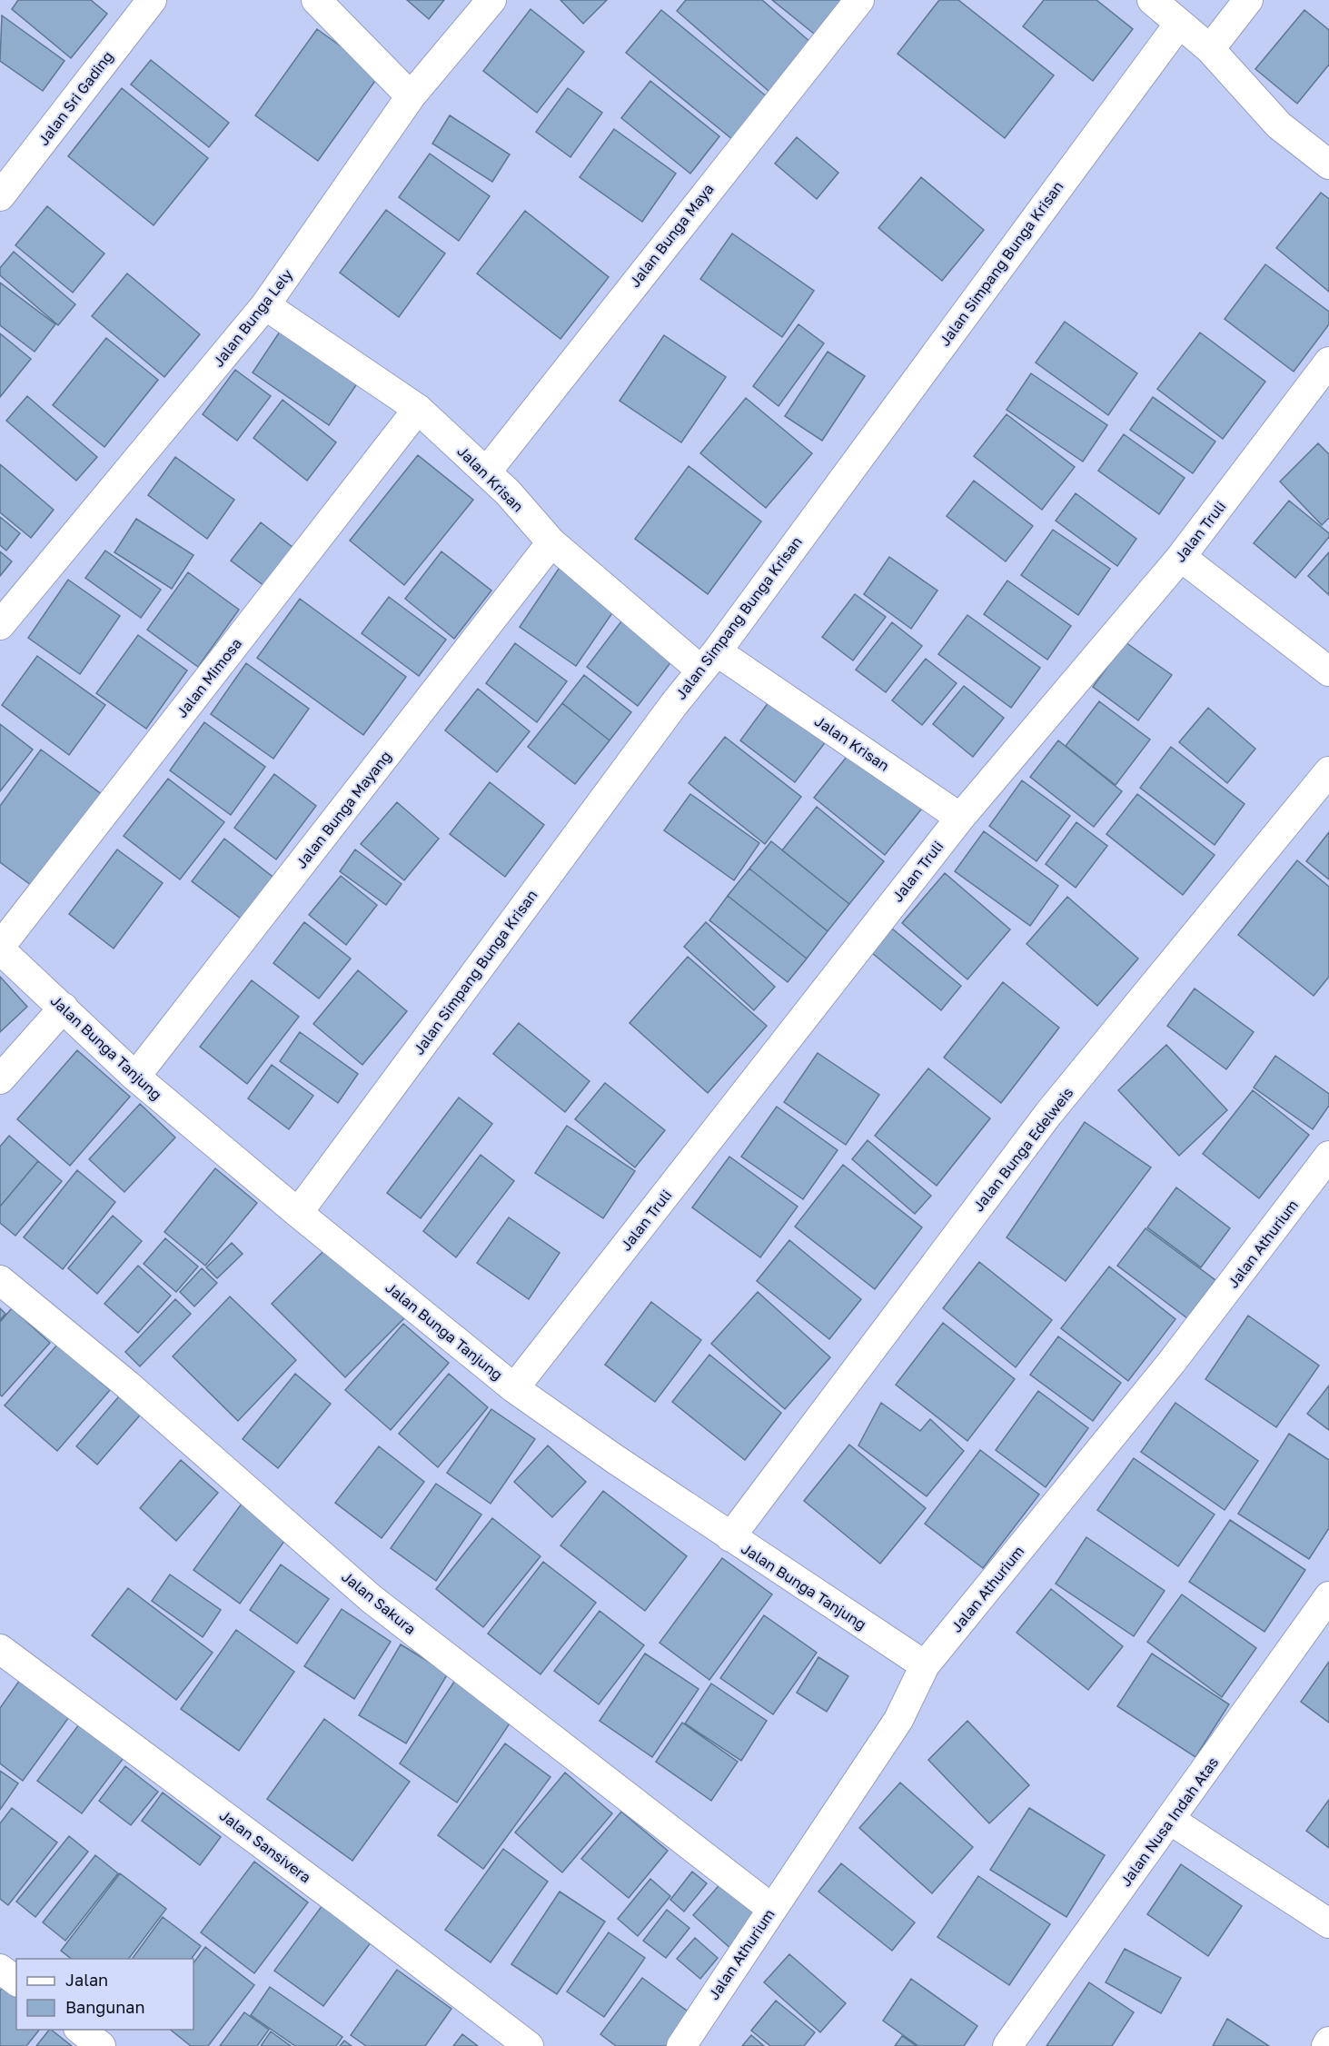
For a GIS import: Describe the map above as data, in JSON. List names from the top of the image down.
{
  "streets": {
    "street": [
      "Jalan Sri Gading",
      "Jalan Bunga Maya",
      "Jalan Simpang Bunga Krisan",
      "Jalan Bunga Lely",
      "Jalan Krisan",
      "Jalan Truli",
      "Jalan Mimosa",
      "Jalan Bunga Mayang",
      "Jalan Bunga Tanjung",
      "Jalan Bunga Edelweis",
      "Jalan Athurium",
      "Jalan Sakura",
      "Jalan Nusa Indah Atas",
      "Jalan Sansivera"
    ]
  },
  "crossings": [
    ["Jalan Bunga Maya", "Jalan Krisan"],
    ["Jalan Simpang Bunga Krisan", "Jalan Krisan"],
    ["Jalan Simpang Bunga Krisan", "Jalan Bunga Tanjung"],
    ["Jalan Bunga Lely", "Jalan Krisan"],
    ["Jalan Krisan", "Jalan Truli"],
    ["Jalan Krisan", "Jalan Mimosa"],
    ["Jalan Krisan", "Jalan Bunga Mayang"],
    ["Jalan Truli", "Jalan Bunga Tanjung"],
    ["Jalan Mimosa", "Jalan Bunga Tanjung"],
    ["Jalan Bunga Mayang", "Jalan Bunga Tanjung"],
    ["Jalan Bunga Tanjung", "Jalan Bunga Edelweis"],
    ["Jalan Bunga Tanjung", "Jalan Athurium"],
    ["Jalan Athurium", "Jalan Sakura"]
  ],
  "legend": ["Jalan", "Bangunan"]
}
